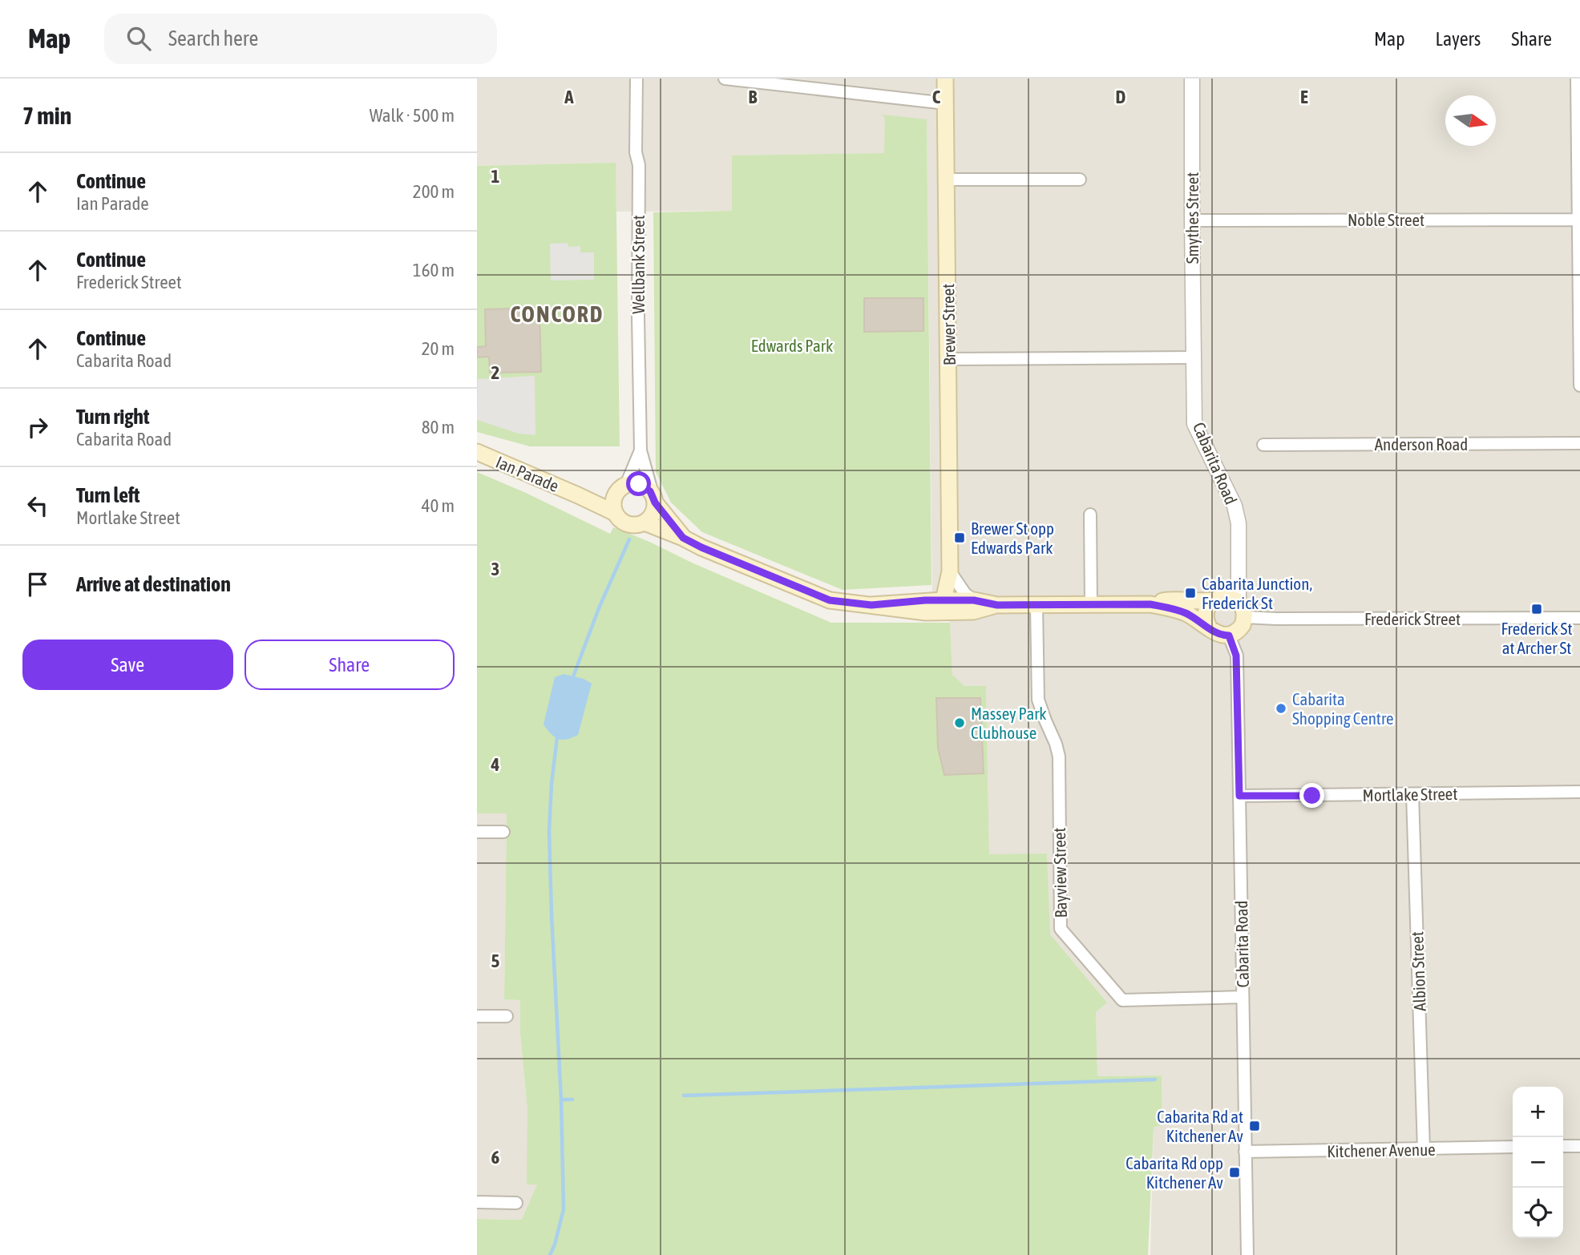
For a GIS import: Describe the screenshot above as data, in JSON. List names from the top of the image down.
{
  "streets": {
    "main road": ["Brewer Street", "Ian Parade"],
    "street": [
      "Smythes Street",
      "Noble Street",
      "Wellbank Street",
      "Anderson Road",
      "Cabarita Road",
      "Frederick Street",
      "Mortlake Street",
      "Bayview Street",
      "Albion Street",
      "Kitchener Avenue"
    ]
  },
  "crossings": [
    ["Smythes Street", "Noble Street"],
    ["Smythes Street", "Cabarita Road"],
    ["Wellbank Street", "Ian Parade"],
    ["Cabarita Road", "Frederick Street"],
    ["Cabarita Road", "Mortlake Street"],
    ["Cabarita Road", "Bayview Street"],
    ["Cabarita Road", "Kitchener Avenue"],
    ["Mortlake Street", "Albion Street"],
    ["Albion Street", "Kitchener Avenue"]
  ],
  "districts": ["CONCORD"],
  "parks": ["Edwards Park"],
  "places": {
    "transit": [
      "Brewer St opp Edwards Park",
      "Cabarita Junction, Frederick St",
      "Frederick St at Archer St",
      "Cabarita Rd at Kitchener Av",
      "Cabarita Rd opp Kitchener Av"
    ],
    "other": ["Cabarita Shopping Centre", "Massey Park Clubhouse"]
  },
  "north": "right",
  "page": {
    "header": "Map",
    "search": "Search here",
    "nav": ["Map", "Layers", "Share"],
    "heading": ["7 min", "Walk · 500 m"],
    "list": [
      ["Continue", "Ian Parade", "200 m"],
      ["Continue", "Frederick Street", "160 m"],
      ["Continue", "Cabarita Road", "20 m"],
      ["Turn right", "Cabarita Road", "80 m"],
      ["Turn left", "Mortlake Street", "40 m"],
      "Arrive at destination"
    ],
    "buttons": ["Save", "Share"],
    "map_buttons": ["+", "−"]
  },
  "grid": {
    "columns": [
      "A",
      "B",
      "C",
      "D",
      "E"
    ],
    "rows": [
      "1",
      "2",
      "3",
      "4",
      "5",
      "6"
    ]
  }
}
